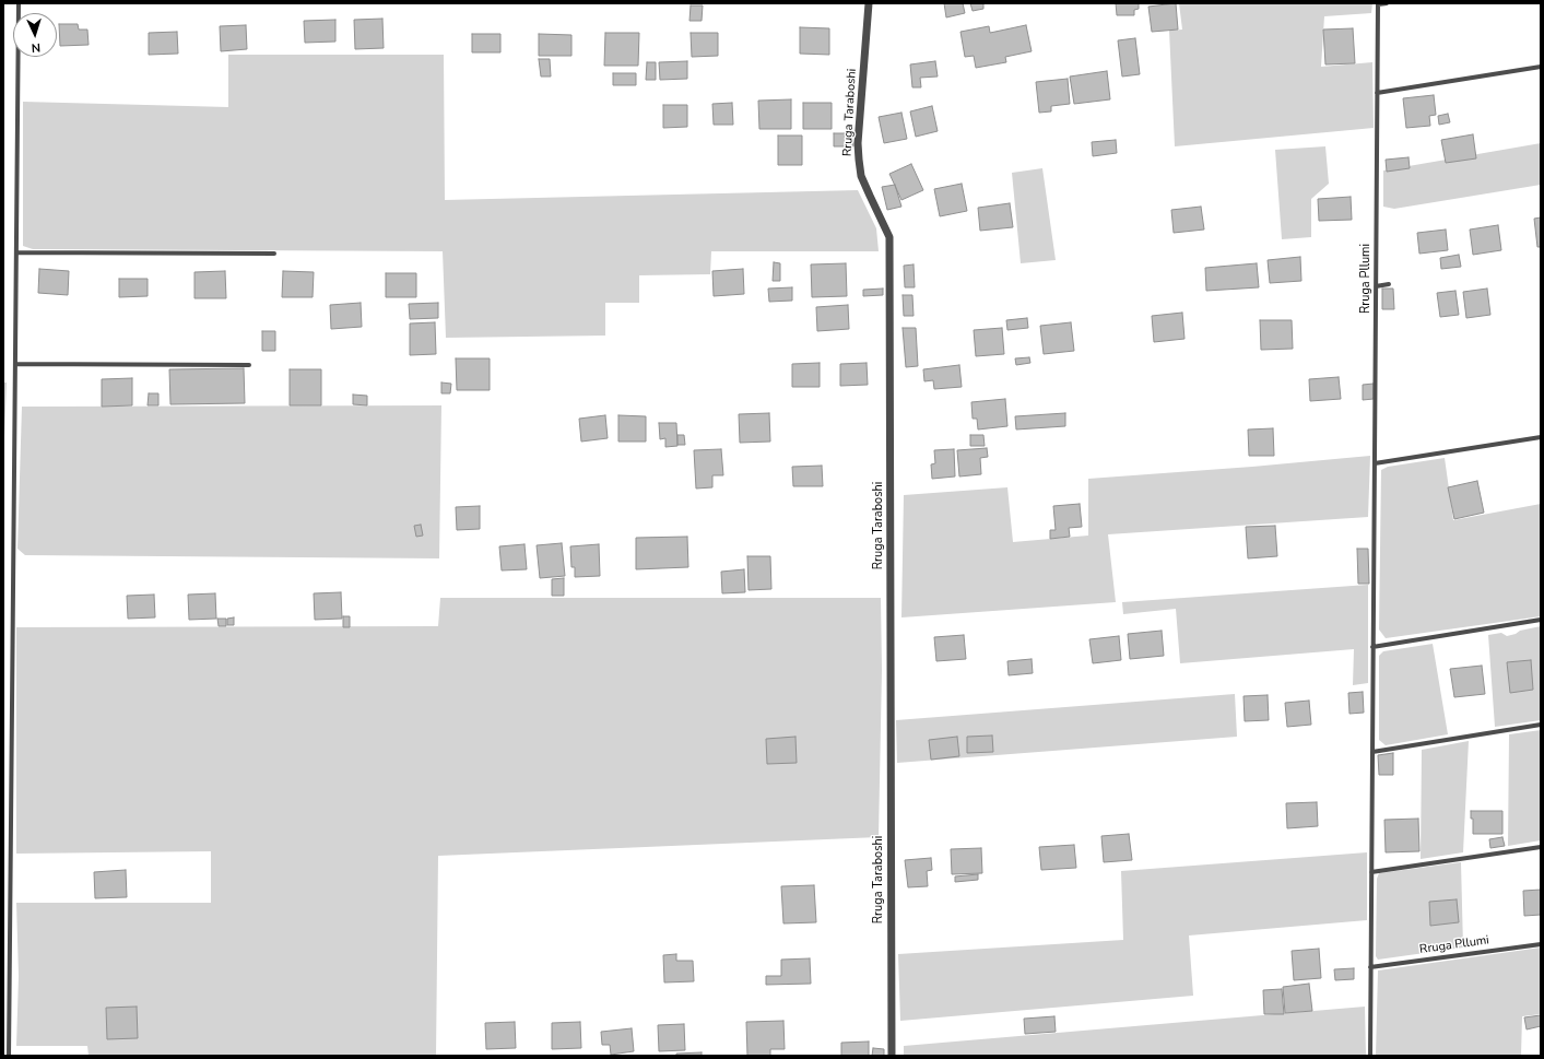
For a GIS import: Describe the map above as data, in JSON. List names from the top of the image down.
{
  "streets": {
    "street": ["Rruga Taraboshi", "Rruga Pllumi"]
  },
  "north": "bottom"
}
